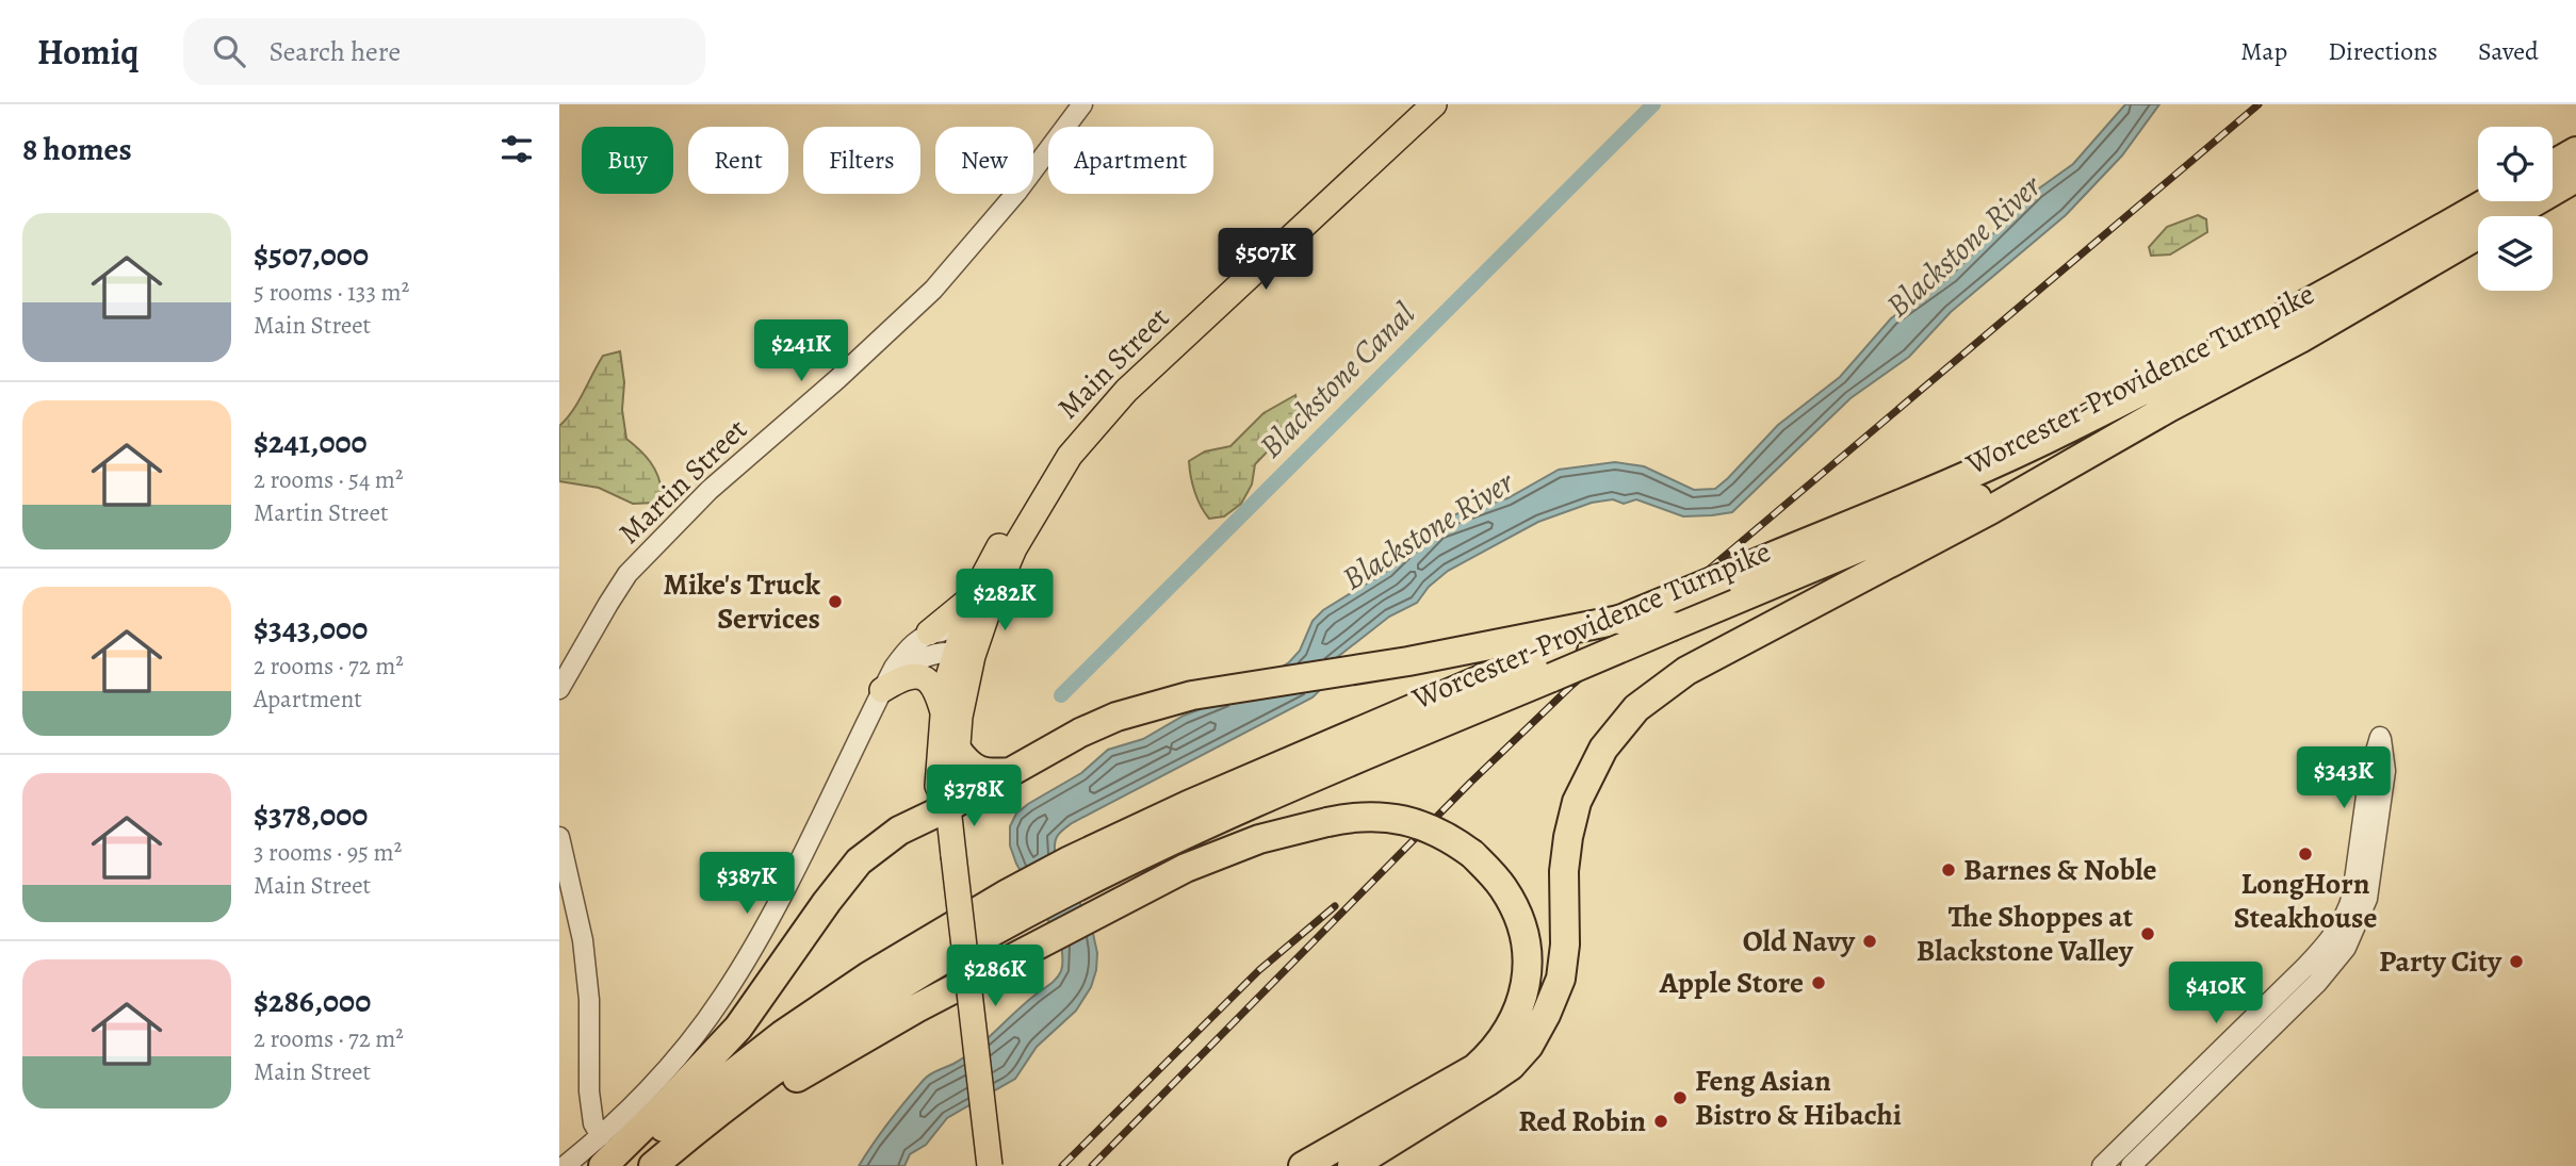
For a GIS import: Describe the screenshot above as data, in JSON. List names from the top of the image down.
{
  "streets": {
    "highway": ["Worcester-Providence Turnpike"],
    "main road": ["Main Street"],
    "street": ["Martin Street"]
  },
  "water": ["Blackstone River", "Blackstone Canal"],
  "places": [
    "Mike's Truck Services",
    "LongHorn Steakhouse",
    "Barnes & Noble",
    "The Shoppes at Blackstone Valley",
    "Old Navy",
    "Party City",
    "Apple Store",
    "Feng Asian Bistro & Hibachi",
    "Red Robin"
  ],
  "page": {
    "header": "Homiq",
    "search": "Search here",
    "nav": ["Map", "Directions", "Saved"],
    "heading": "8 homes",
    "chip": [
      "Buy",
      "Rent",
      "Filters",
      "New",
      "Apartment"
    ],
    "list": [
      {
        "name": "$507,000",
        "note": "5 rooms · 133 m² · Main Street"
      },
      {
        "name": "$241,000",
        "note": "2 rooms · 54 m² · Martin Street"
      },
      {
        "name": "$343,000",
        "note": "2 rooms · 72 m² · Apartment"
      },
      {
        "name": "$378,000",
        "note": "3 rooms · 95 m² · Main Street"
      },
      {
        "name": "$286,000",
        "note": "2 rooms · 72 m² · Main Street"
      }
    ],
    "price": [
      "$507K",
      "$241K",
      "$282K",
      "$343K",
      "$378K",
      "$387K",
      "$286K",
      "$410K"
    ]
  }
}
